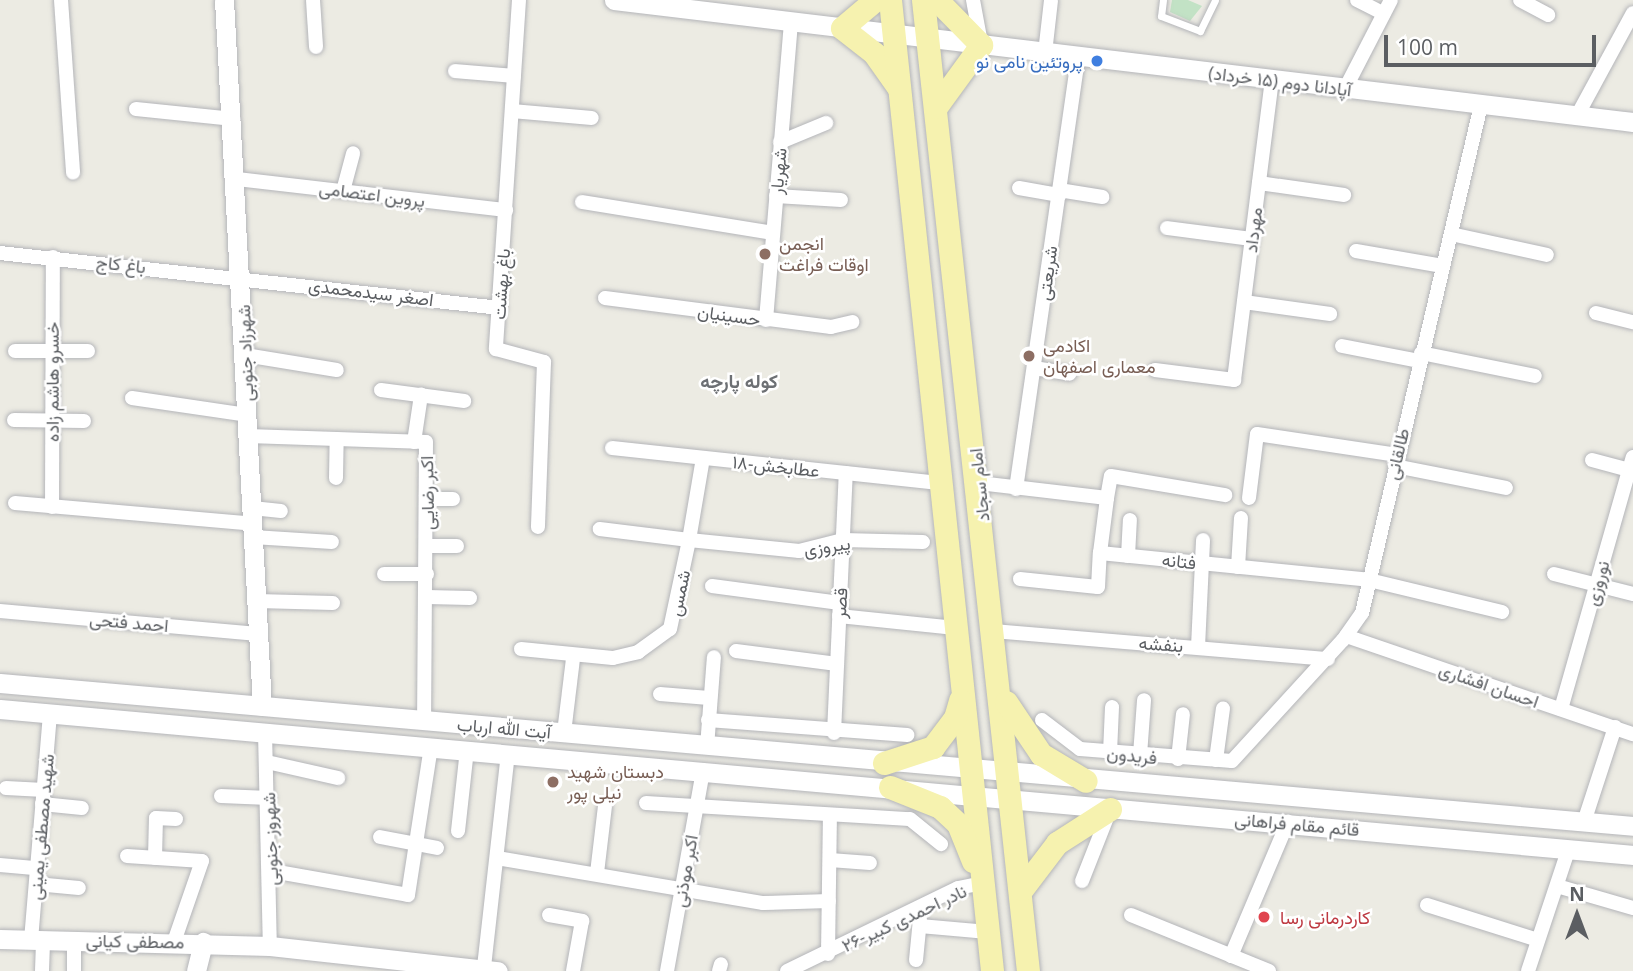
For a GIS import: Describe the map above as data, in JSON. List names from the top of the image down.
{
  "streets": {
    "main road": [
      "آپادانا دوم (۱۵ خرداد)",
      "شهرزاد جنوبی",
      "امام سجاد",
      "آیت الله ارباب",
      "قائم مقام فراهانی",
      "مصطفی کیانی"
    ],
    "street": [
      "شهریار",
      "پروین اعتصامی",
      "مهرداد",
      "باغ کاج",
      "شریعتی",
      "باغ بهشت",
      "اصغر سیدمحمدی",
      "حسینیان",
      "خسرو هاشم زاده",
      "طالقانی",
      "۱۸-عطابخش",
      "اکبر رضایی",
      "پیروزی",
      "فتانه",
      "نوروزی",
      "شمس",
      "قصر",
      "احمد فتحی",
      "بنفشه",
      "احسان افشاری",
      "فریدون",
      "شهید مصطفی یمینی",
      "شهروز جنوبی",
      "اکبر موذنی",
      "۲۶-نادر احمدی کبیر"
    ]
  },
  "crossings": [
    ["آپادانا دوم (۱۵ خرداد)", "شهریار"],
    ["آپادانا دوم (۱۵ خرداد)", "مهرداد"],
    ["آپادانا دوم (۱۵ خرداد)", "شریعتی"],
    ["آپادانا دوم (۱۵ خرداد)", "طالقانی"],
    ["آپادانا دوم (۱۵ خرداد)", "امام سجاد"],
    ["شهریار", "حسینیان"],
    ["پروین اعتصامی", "باغ بهشت"],
    ["پروین اعتصامی", "شهرزاد جنوبی"],
    ["باغ کاج", "اصغر سیدمحمدی"],
    ["باغ کاج", "شهرزاد جنوبی"],
    ["باغ کاج", "خسرو هاشم زاده"],
    ["باغ بهشت", "اصغر سیدمحمدی"],
    ["اصغر سیدمحمدی", "شهرزاد جنوبی"],
    ["شهرزاد جنوبی", "اکبر رضایی"],
    ["شهرزاد جنوبی", "احمد فتحی"],
    ["شهرزاد جنوبی", "آیت الله ارباب"],
    ["طالقانی", "فتانه"],
    ["طالقانی", "بنفشه"],
    ["طالقانی", "احسان افشاری"],
    ["طالقانی", "فریدون"],
    ["۱۸-عطابخش", "شمس"],
    ["۱۸-عطابخش", "قصر"],
    ["امام سجاد", "بنفشه"],
    ["امام سجاد", "آیت الله ارباب"],
    ["امام سجاد", "قائم مقام فراهانی"],
    ["اکبر رضایی", "آیت الله ارباب"],
    ["پیروزی", "شمس"],
    ["پیروزی", "قصر"],
    ["نوروزی", "احسان افشاری"],
    ["آیت الله ارباب", "قائم مقام فراهانی"],
    ["آیت الله ارباب", "شهید مصطفی یمینی"],
    ["آیت الله ارباب", "شهروز جنوبی"],
    ["آیت الله ارباب", "اکبر موذنی"],
    ["شهید مصطفی یمینی", "مصطفی کیانی"],
    ["شهروز جنوبی", "مصطفی کیانی"]
  ],
  "districts": ["کوله پارچه"],
  "places": [
    "پروتئین نامی نو",
    "انجمن اوقات فراغت",
    "اکادمی معماری اصفهان",
    "دبستان شهید نیلی پور",
    "کاردرمانی رسا"
  ],
  "scale_bar": "100 m",
  "north": "top"
}
